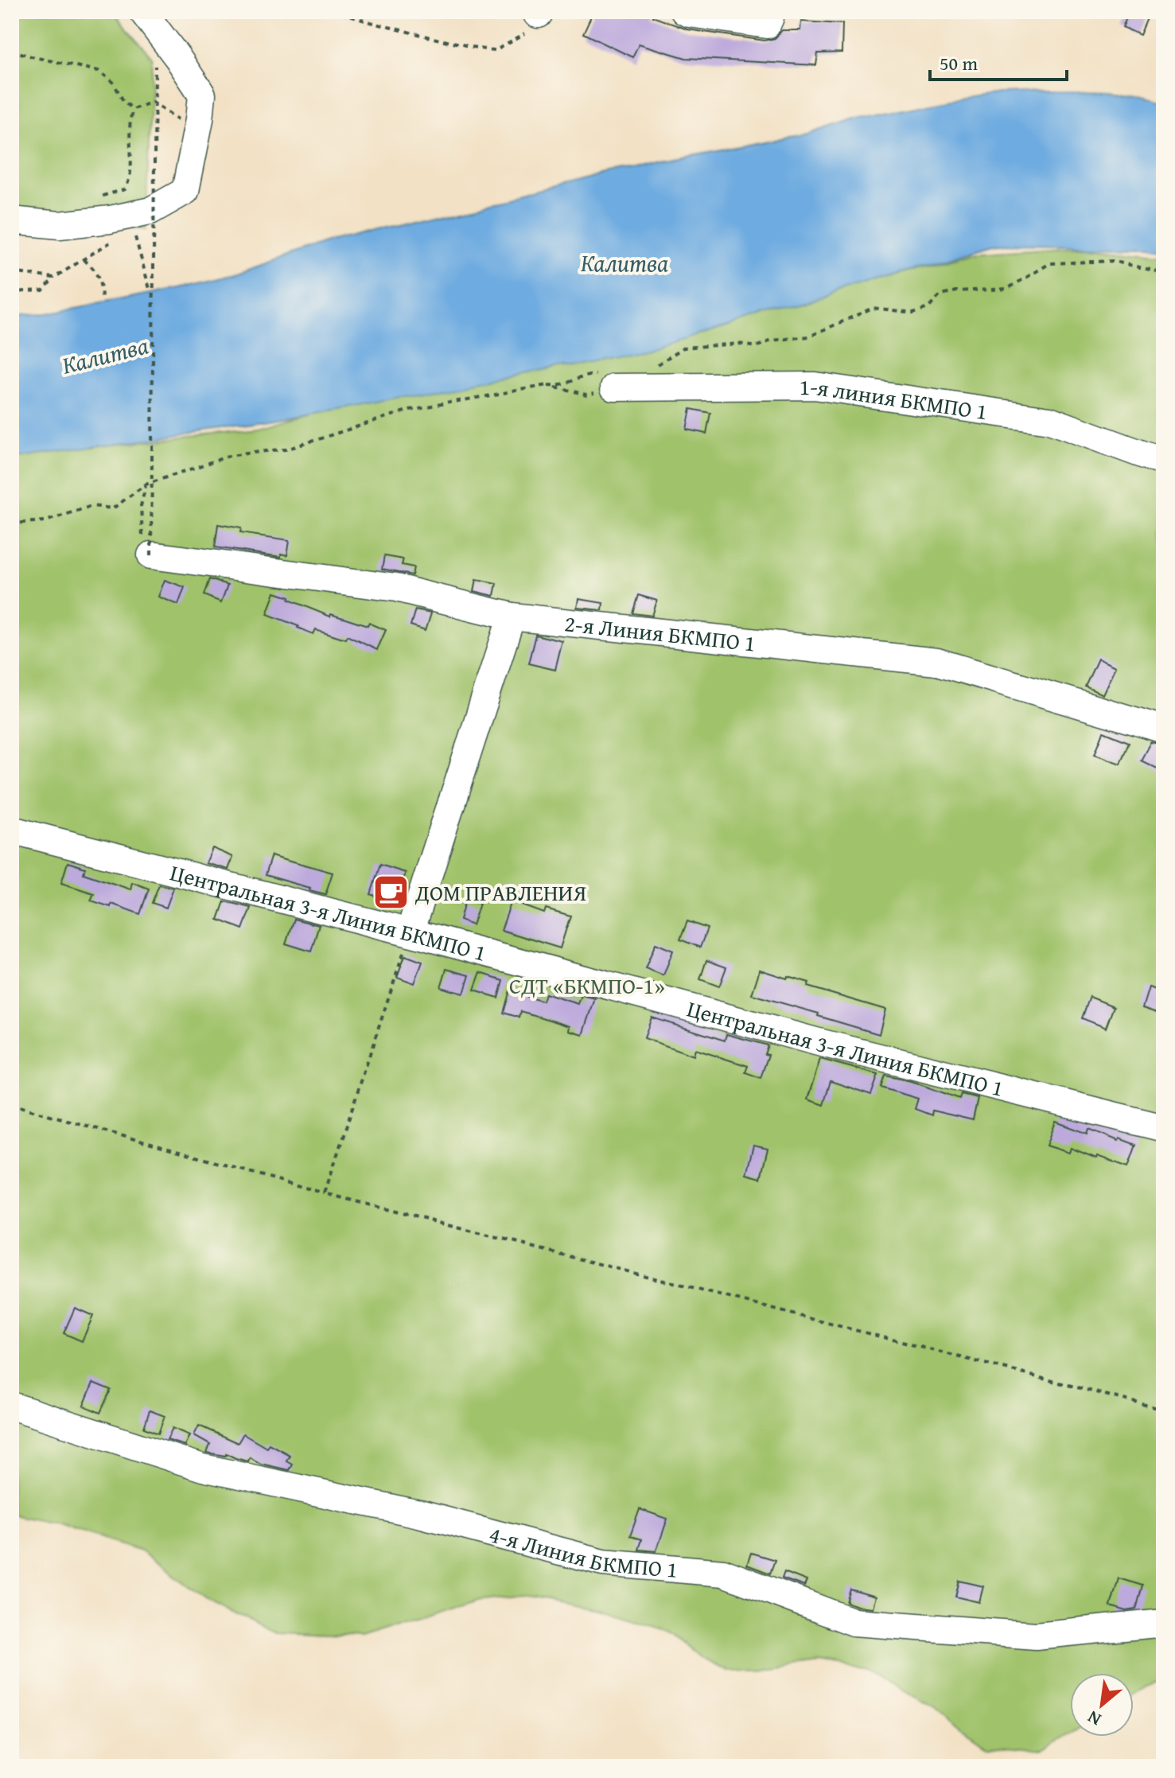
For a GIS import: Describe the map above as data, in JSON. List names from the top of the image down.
{
  "streets": {
    "street": [
      "1-я линия БКМПО 1",
      "2-я Линия БКМПО 1",
      "Центральная 3-я Линия БКМПО 1",
      "4-я Линия БКМПО 1"
    ]
  },
  "water": ["Калитва"],
  "parks": ["СДТ «БКМПО-1»"],
  "places": {
    "cafe": ["ДОМ ПРАВЛЕНИЯ"]
  },
  "scale_bar": "50 m",
  "north": "bottom left"
}
